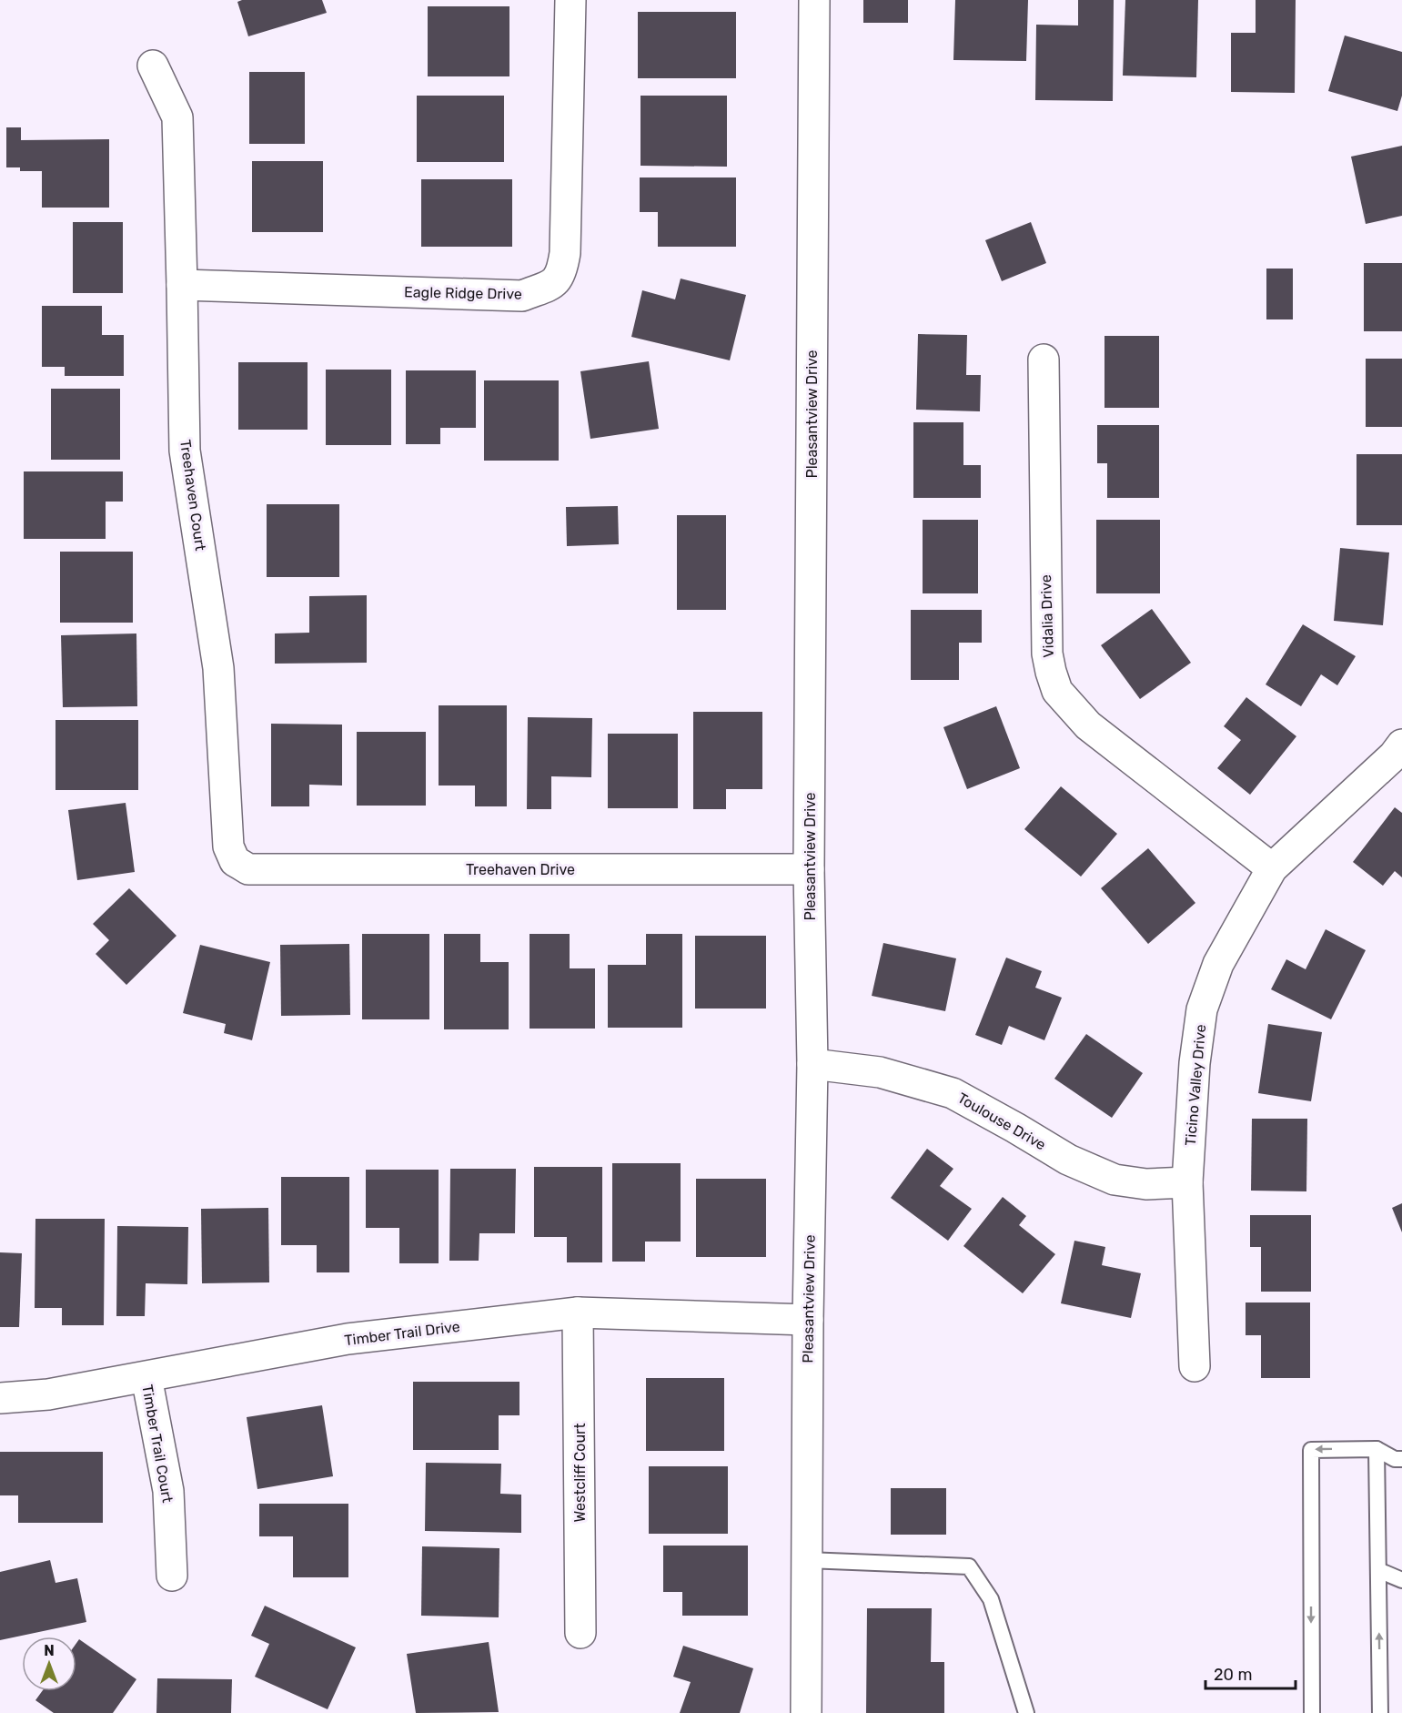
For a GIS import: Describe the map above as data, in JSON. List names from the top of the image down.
{
  "streets": {
    "street": [
      "Eagle Ridge Drive",
      "Pleasantview Drive",
      "Treehaven Court",
      "Vidalia Drive",
      "Treehaven Drive",
      "Ticino Valley Drive",
      "Toulouse Drive",
      "Timber Trail Drive",
      "Timber Trail Court",
      "Westcliff Court"
    ]
  },
  "crossings": [
    ["Eagle Ridge Drive", "Treehaven Court"],
    ["Pleasantview Drive", "Treehaven Drive"],
    ["Pleasantview Drive", "Toulouse Drive"],
    ["Pleasantview Drive", "Timber Trail Drive"],
    ["Treehaven Court", "Treehaven Drive"],
    ["Vidalia Drive", "Ticino Valley Drive"],
    ["Ticino Valley Drive", "Toulouse Drive"],
    ["Timber Trail Drive", "Timber Trail Court"],
    ["Timber Trail Drive", "Westcliff Court"]
  ],
  "scale_bar": "20 m",
  "north": "top"
}
